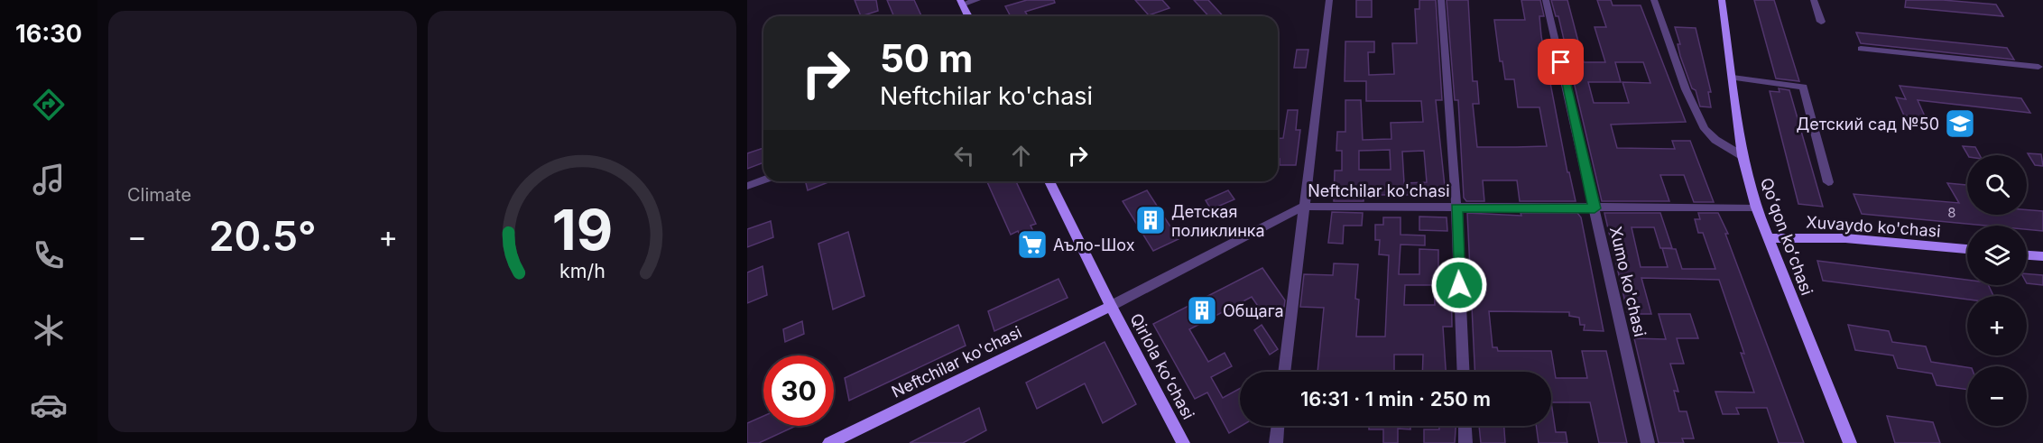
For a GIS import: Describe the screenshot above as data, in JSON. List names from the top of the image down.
{
  "streets": {
    "street": [
      "Neftchilar ko'chasi",
      "Xuvaydo ko'chasi",
      "Qoʻqon koʻchasi",
      "Xumo ko'chasi",
      "Qirlola koʻchasi"
    ]
  },
  "crossings": [
    ["Neftchilar ko'chasi", "Qoʻqon koʻchasi"],
    ["Neftchilar ko'chasi", "Xumo ko'chasi"],
    ["Neftchilar ko'chasi", "Qirlola koʻchasi"],
    ["Xuvaydo ko'chasi", "Qoʻqon koʻchasi"]
  ],
  "places": {
    "school or university": ["Детский сад №50"],
    "building": ["Детская поликлинка", "Общага"],
    "supermarket": ["Аъло-Шох"]
  },
  "house_numbers": ["8"],
  "page": {
    "tabs": "16:30",
    "tile": "Climate",
    "turn": ["50 m", "Neftchilar ko'chasi"],
    "map_buttons": ["+", "−"],
    "heat": ["−", "20.5°", "+"],
    "limit": "30",
    "trip": "16:31 · 1 min · 250 m",
    "gauge": ["19", "km/h"]
  }
}
